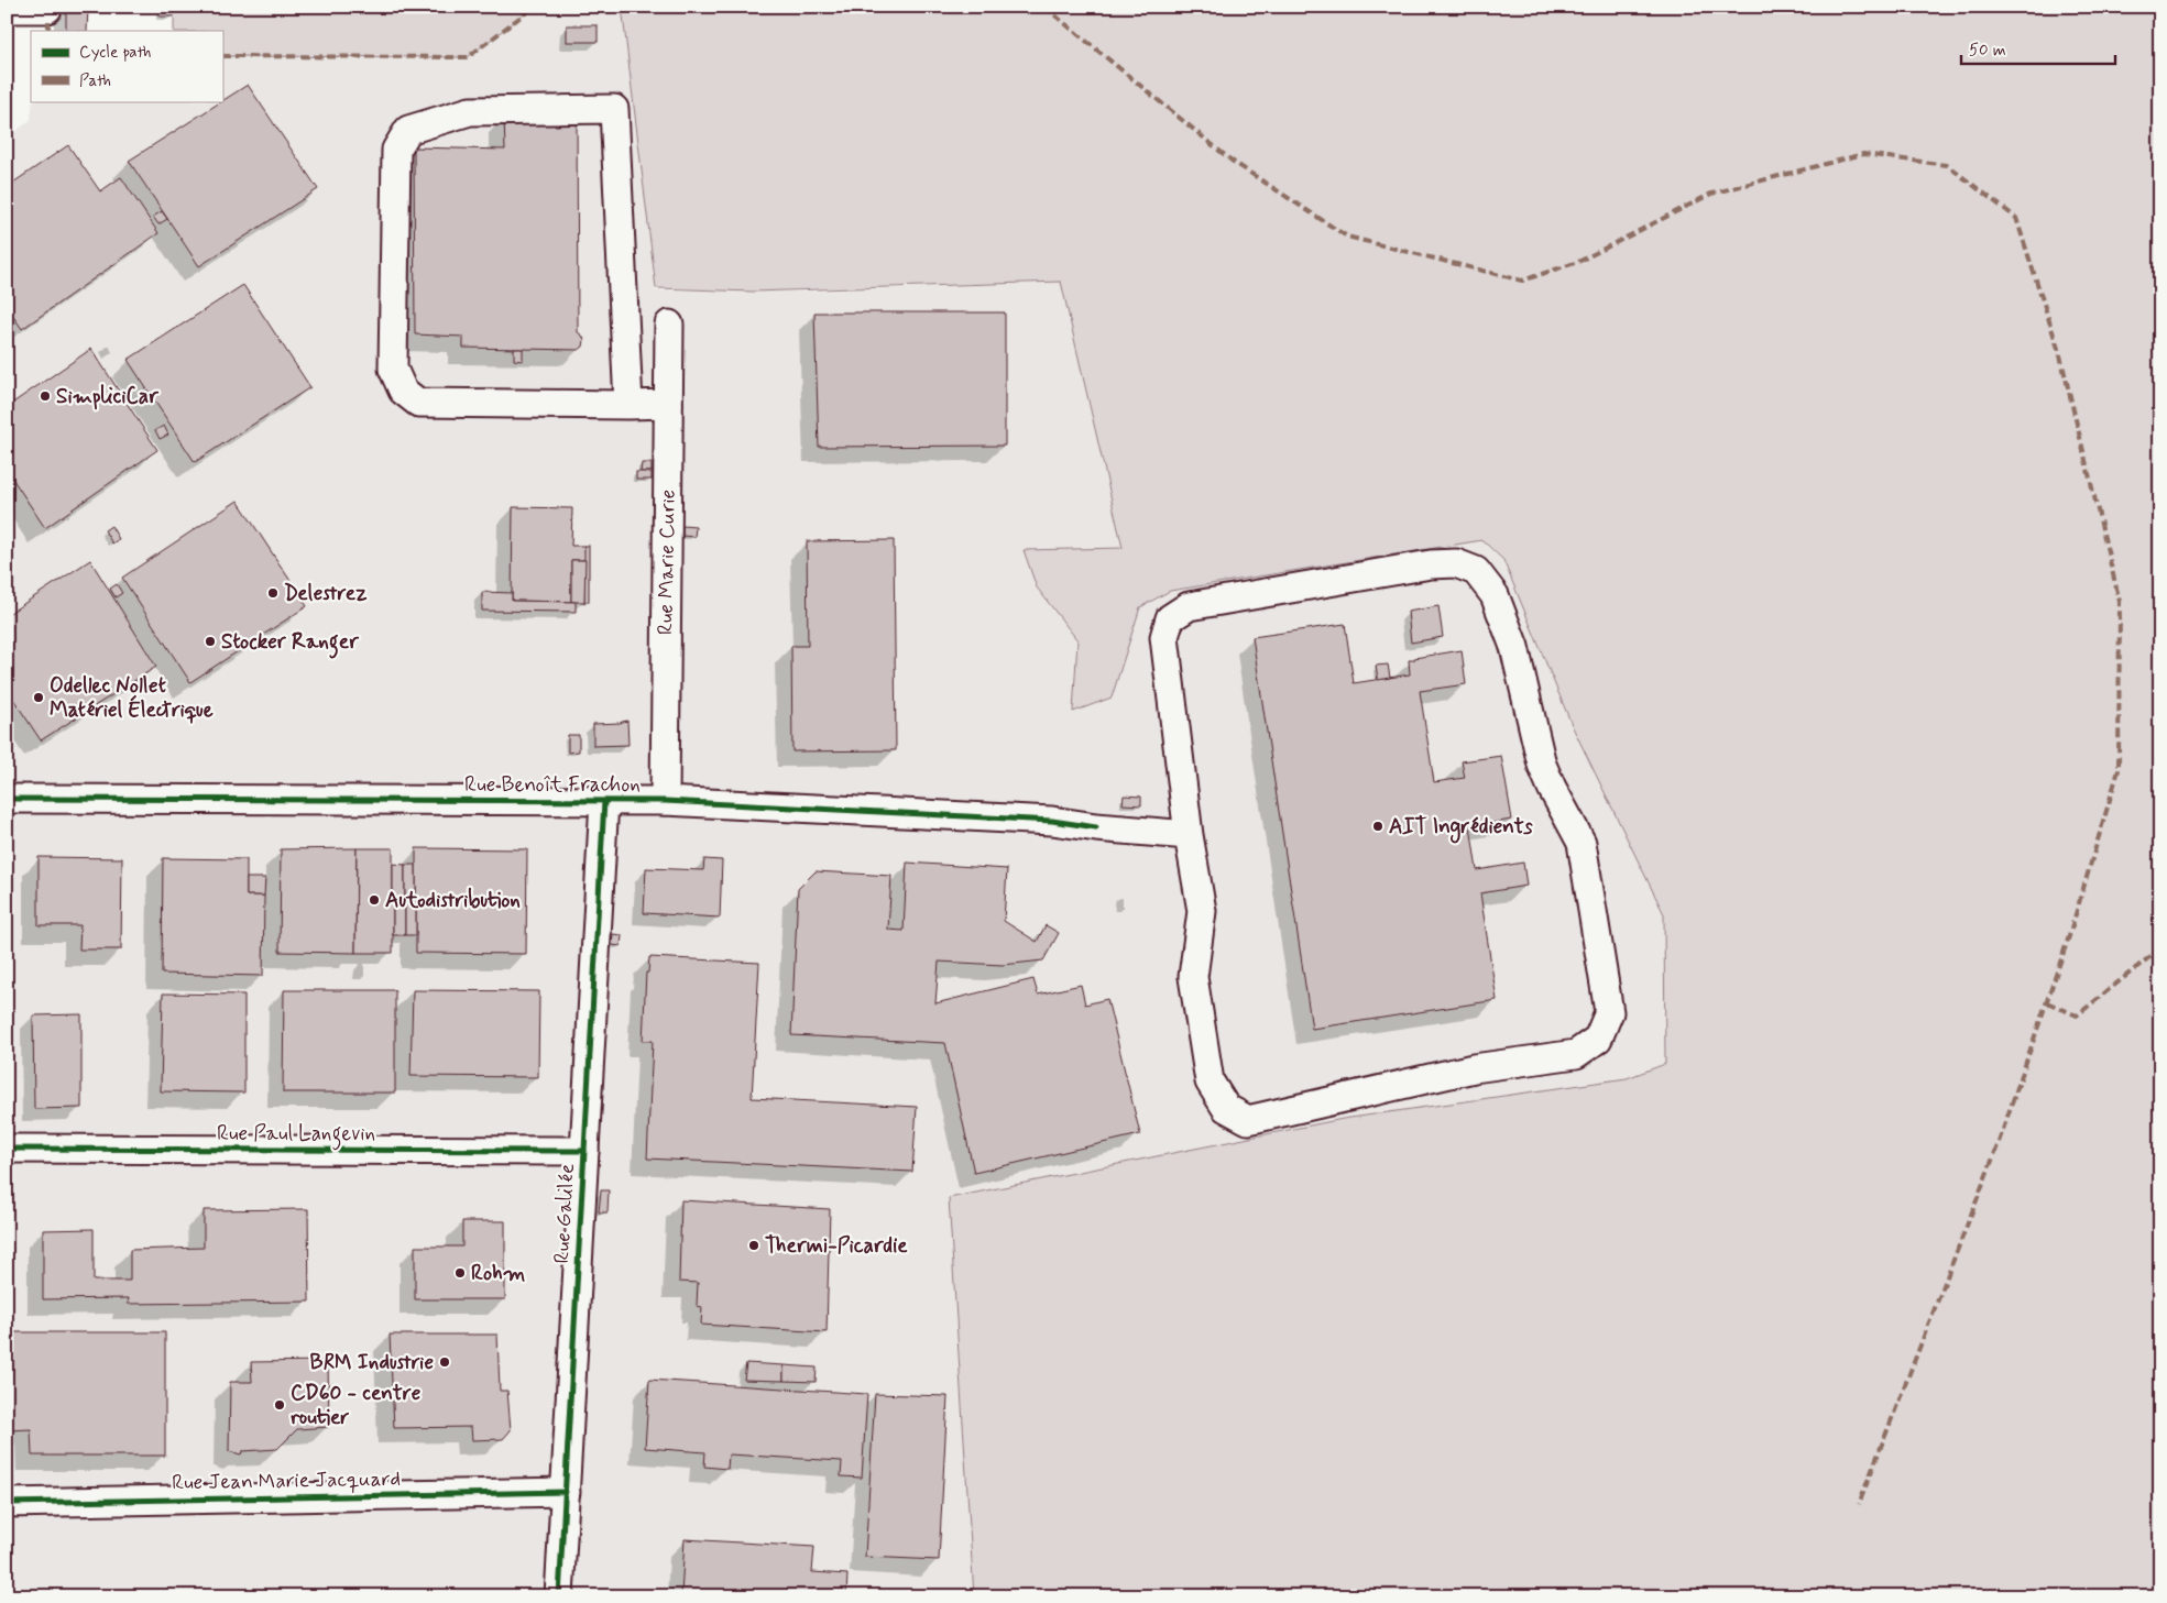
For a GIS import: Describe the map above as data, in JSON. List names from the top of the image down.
{
  "streets": {
    "street": [
      "Rue Marie Curie",
      "Rue Benoît Frachon",
      "Rue Paul Langevin",
      "Rue Galilée",
      "Rue Jean Marie Jacquard"
    ]
  },
  "crossings": [
    ["Rue Marie Curie", "Rue Benoît Frachon"],
    ["Rue Benoît Frachon", "Rue Galilée"],
    ["Rue Paul Langevin", "Rue Galilée"],
    ["Rue Galilée", "Rue Jean Marie Jacquard"]
  ],
  "places": [
    "SimpliciCar",
    "Delestrez",
    "Stocker Ranger",
    "Odellec Nollet Matériel Électrique",
    "AIT Ingrédients",
    "Autodistribution",
    "Thermi-Picardie",
    "Rohm",
    "BRM Industrie",
    "CD60 - centre routier"
  ],
  "legend": ["Cycle path", "Path"],
  "scale_bar": "50 m"
}
